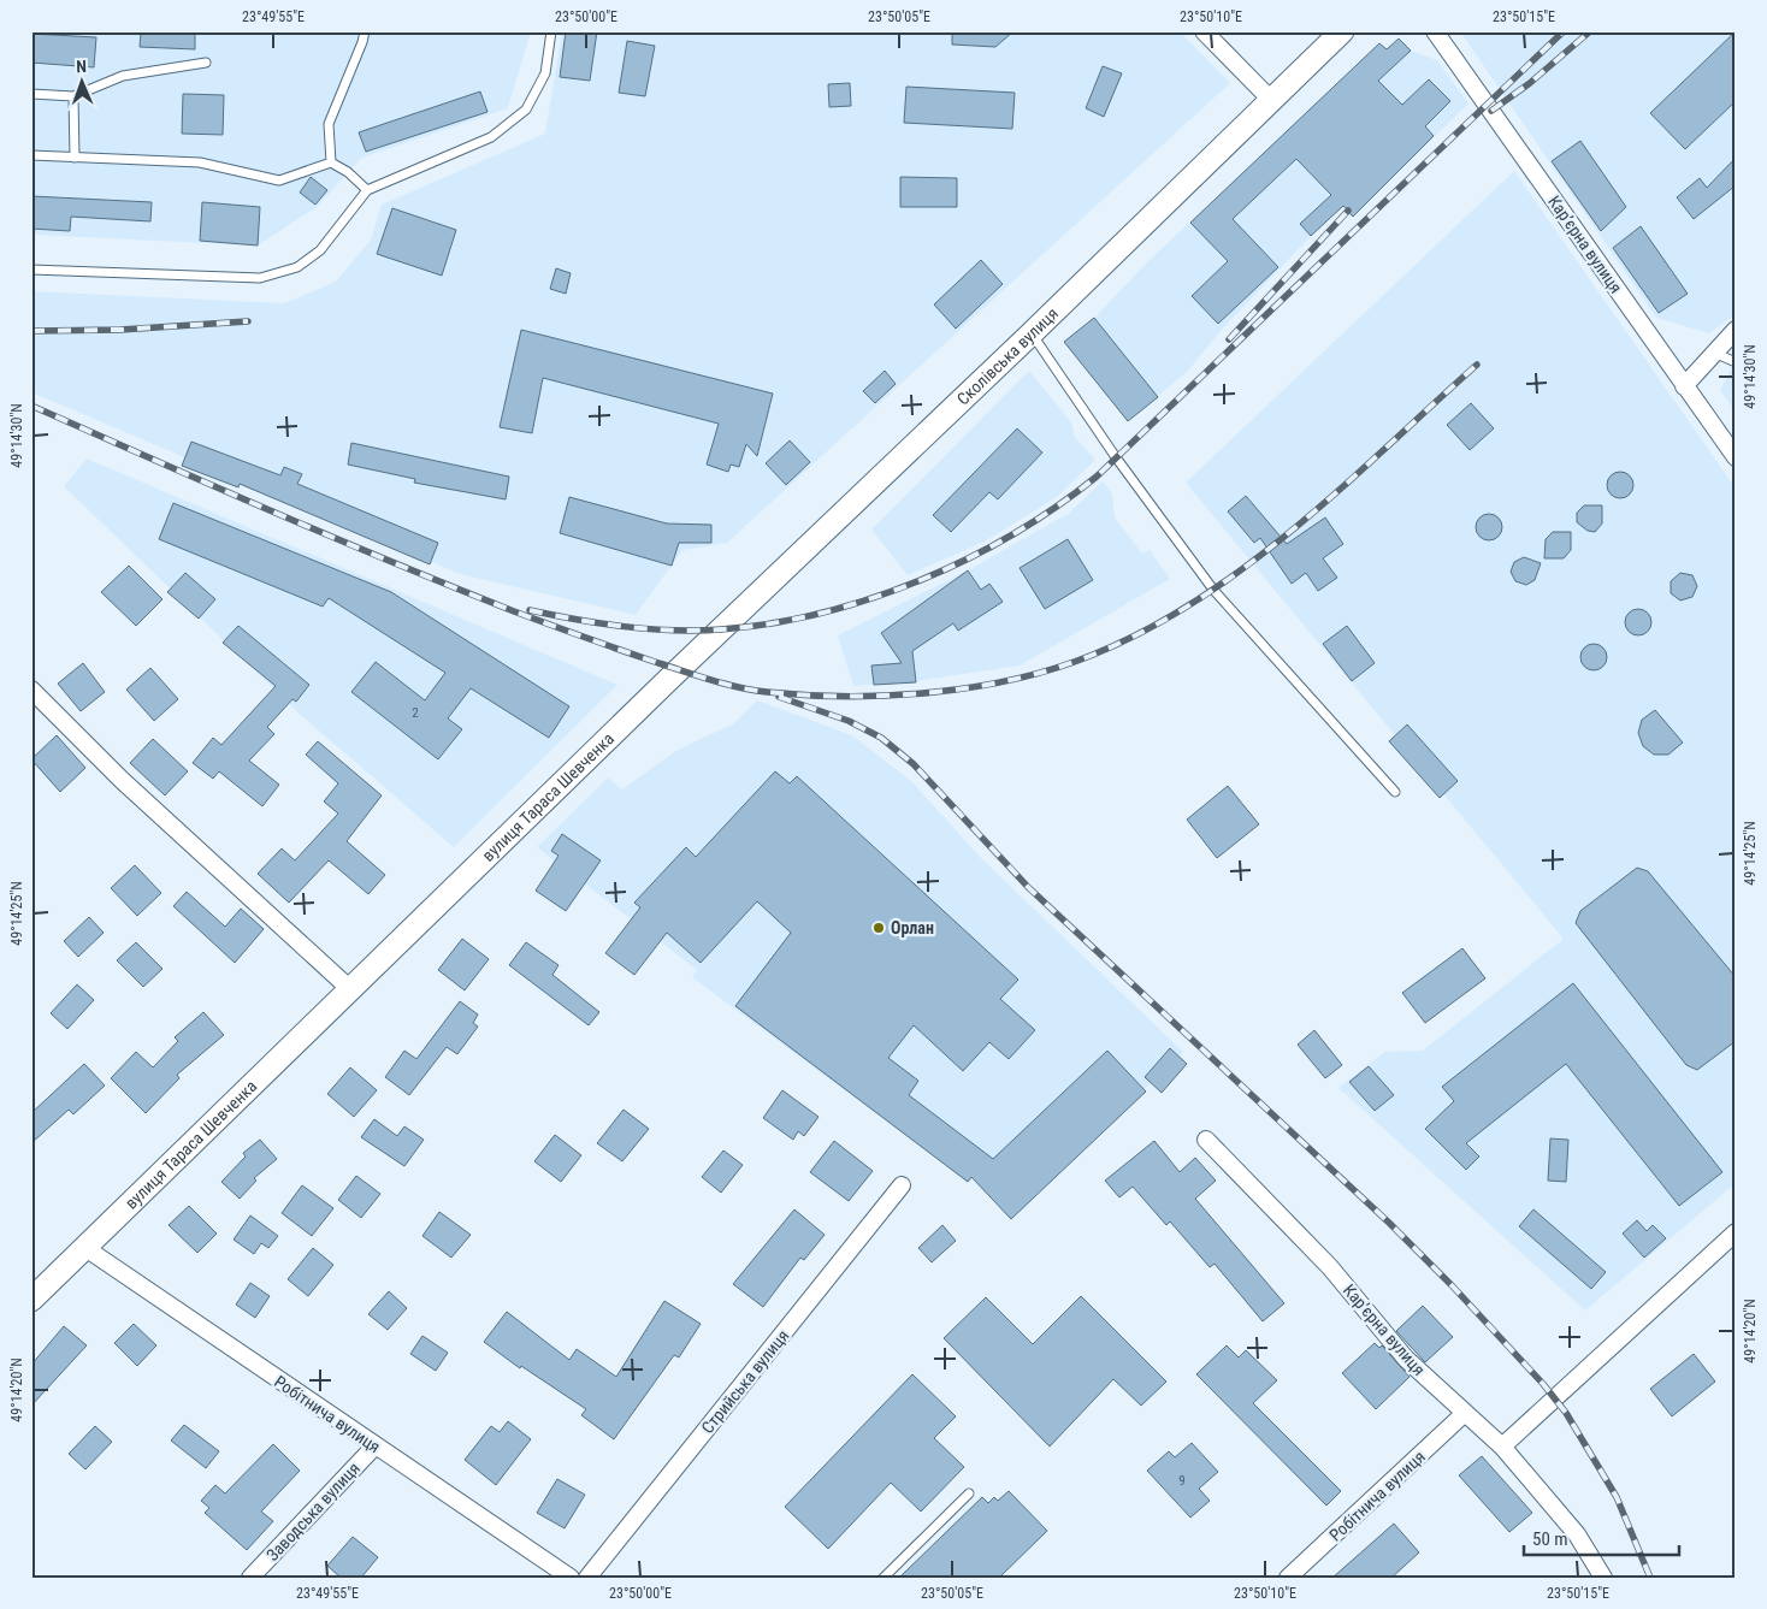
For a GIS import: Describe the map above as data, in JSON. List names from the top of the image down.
{
  "streets": {
    "street": [
      "Карʼєрна вулиця",
      "Сколівська вулиця",
      "вулиця Тараса Шевченка",
      "Стрийська вулиця",
      "Робітнича вулиця",
      "Заводська вулиця"
    ]
  },
  "crossings": [
    ["Карʼєрна вулиця", "Робітнича вулиця"],
    ["Сколівська вулиця", "вулиця Тараса Шевченка"],
    ["вулиця Тараса Шевченка", "Робітнича вулиця"],
    ["Робітнича вулиця", "Заводська вулиця"]
  ],
  "places": ["Орлан"],
  "house_numbers": ["2", "9"],
  "scale_bar": "50 m",
  "north": "top",
  "coordinates": [
    "23°49'55\"E",
    "23°50'00\"E",
    "23°50'05\"E",
    "23°50'10\"E",
    "23°50'15\"E",
    "49°14'30\"N",
    "49°14'25\"N",
    "49°14'20\"N"
  ]
}
